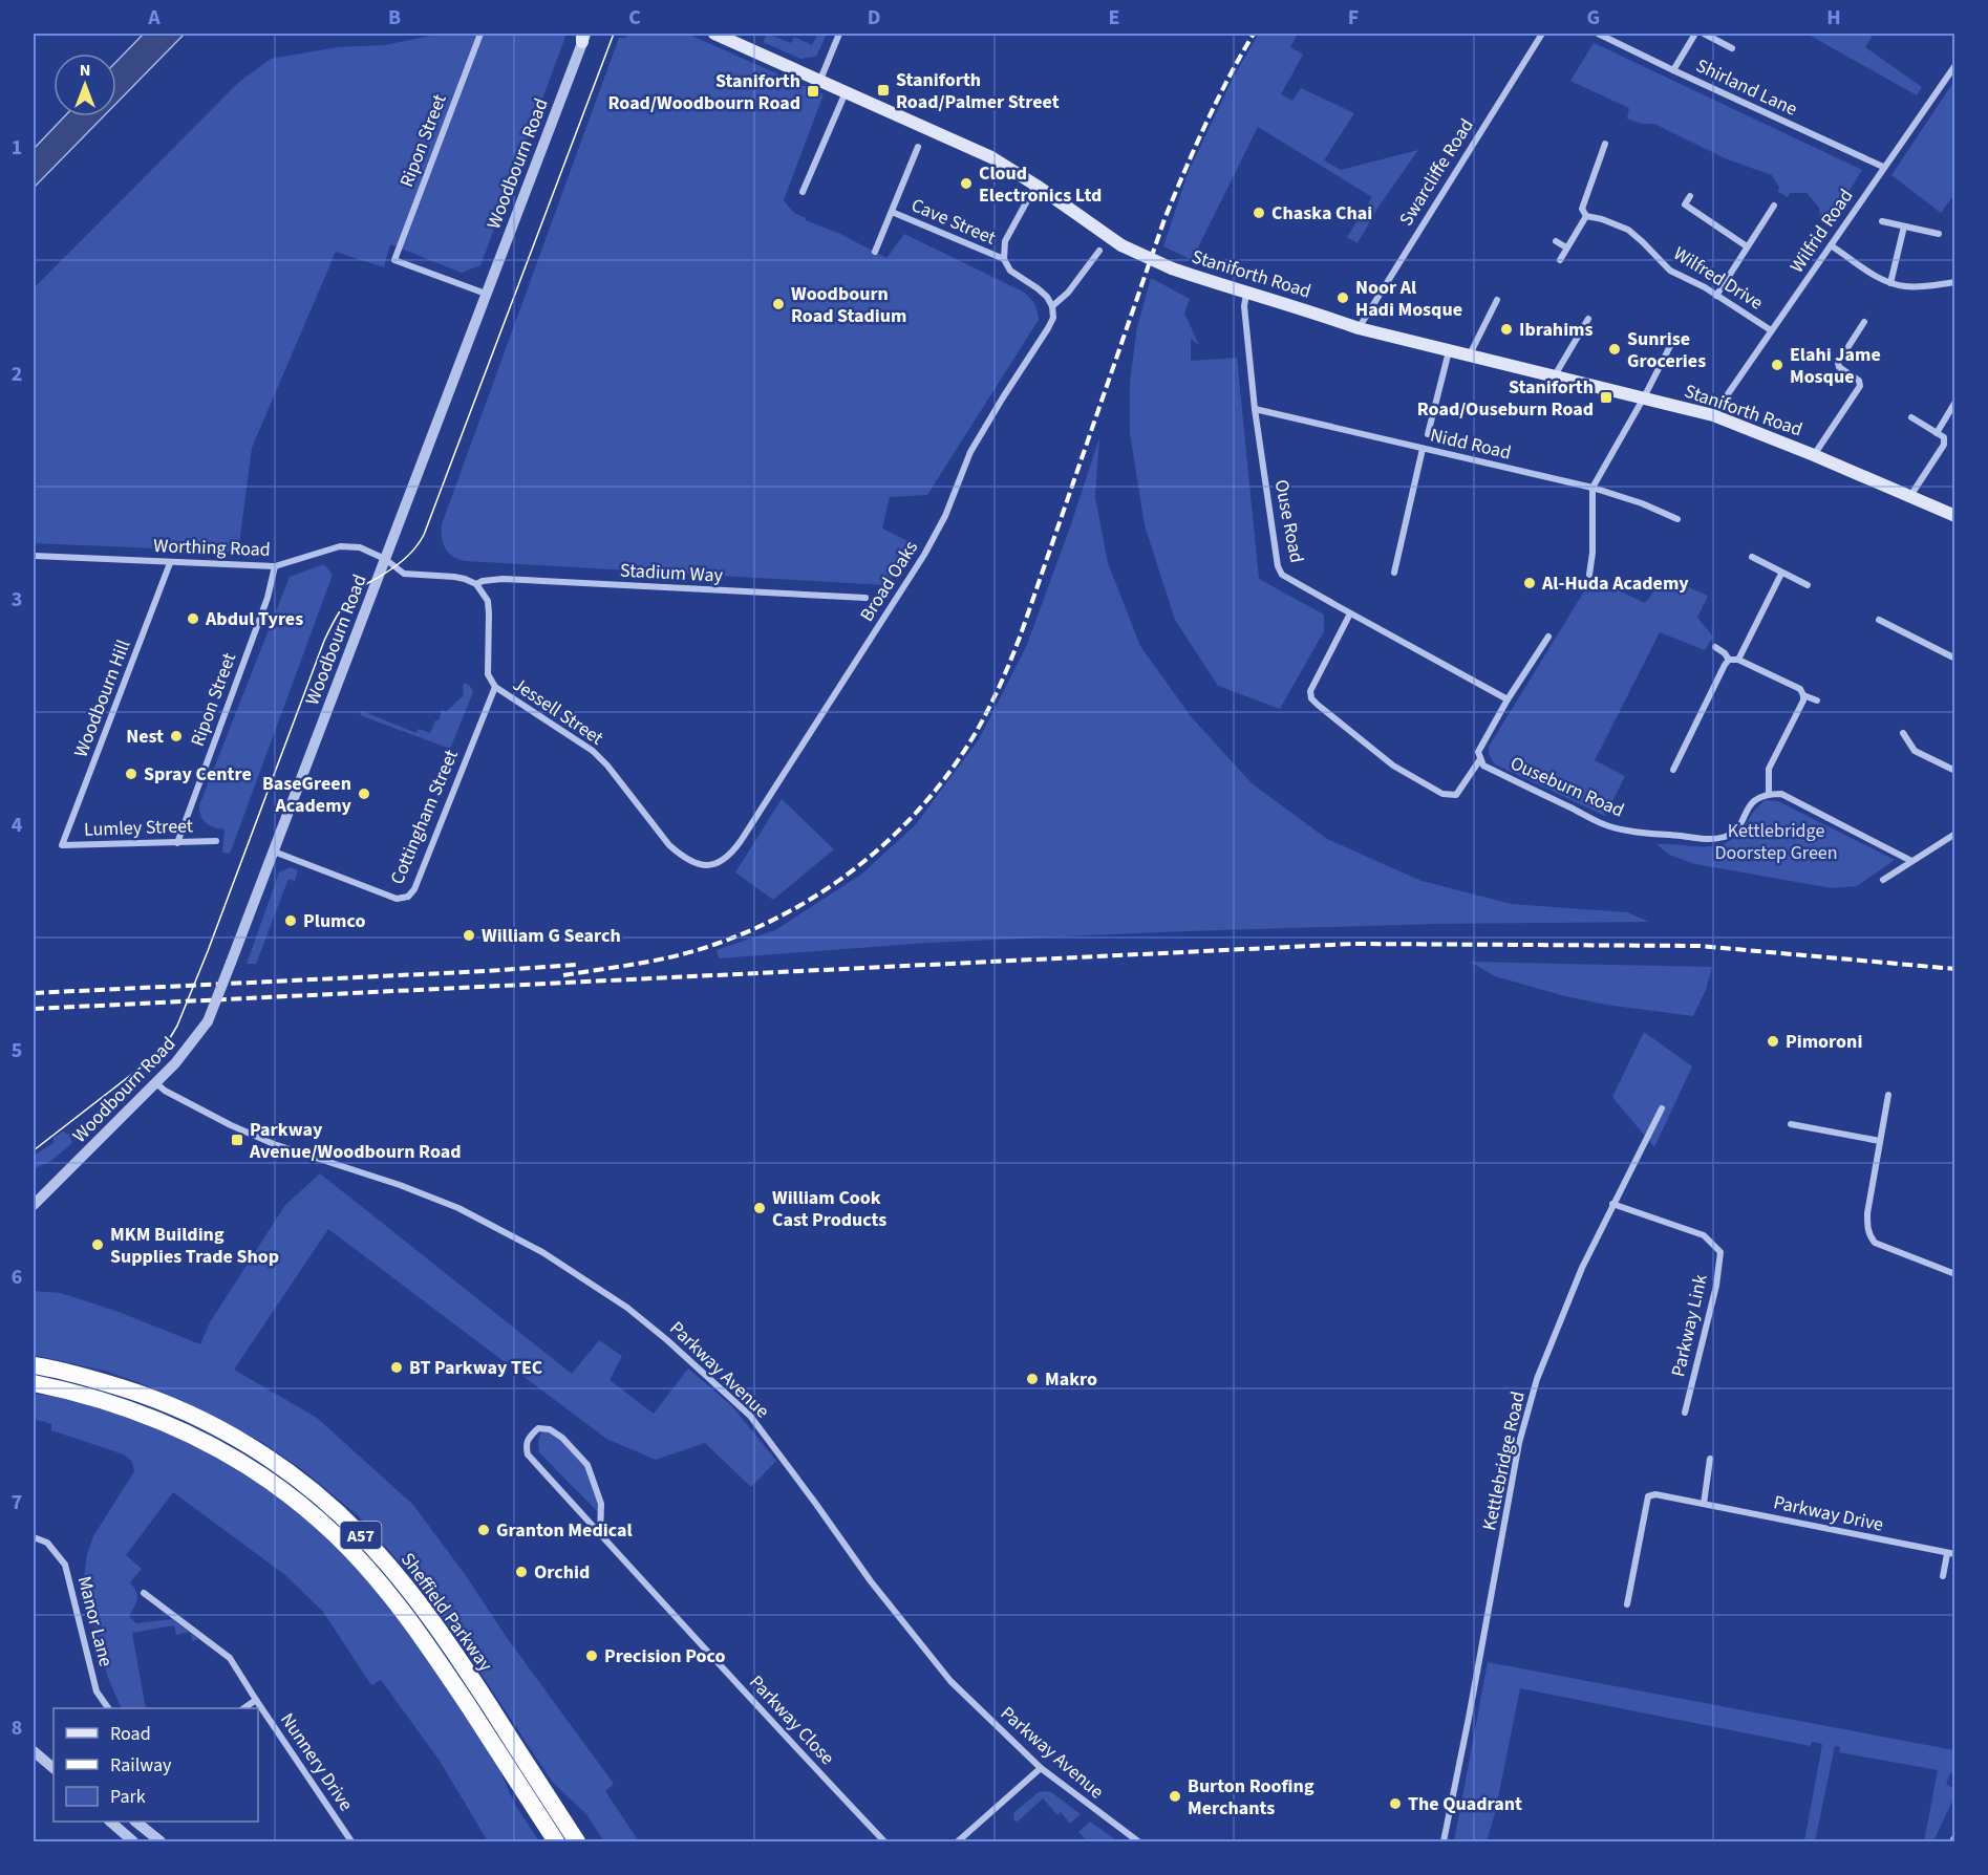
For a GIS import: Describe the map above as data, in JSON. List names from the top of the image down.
{
  "streets": {
    "highway": ["A57", "Sheffield Parkway"],
    "main road": ["Staniforth Road"],
    "street": [
      "Shirland Lane",
      "Ripon Street",
      "Woodbourn Road",
      "Swarcliffe Road",
      "Cave Street",
      "Wilfrid Road",
      "Wilfred Drive",
      "Nidd Road",
      "Ouse Road",
      "Worthing Road",
      "Stadium Way",
      "Broad Oaks",
      "Woodbourn Hill",
      "Jessell Street",
      "Ouseburn Road",
      "Cottingham Street",
      "Lumley Street",
      "Parkway Link",
      "Parkway Avenue",
      "Kettlebridge Road",
      "Parkway Drive",
      "Manor Lane",
      "Parkway Close",
      "Nunnery Drive"
    ]
  },
  "crossings": [
    ["Shirland Lane", "Wilfrid Road"],
    ["Ripon Street", "Woodbourn Road"],
    ["Ripon Street", "Worthing Road"],
    ["Ripon Street", "Lumley Street"],
    ["Woodbourn Road", "Worthing Road"],
    ["Woodbourn Road", "Cottingham Street"],
    ["Woodbourn Road", "Parkway Avenue"],
    ["Swarcliffe Road", "Staniforth Road"],
    ["Wilfrid Road", "Staniforth Road"],
    ["Wilfrid Road", "Wilfred Drive"],
    ["Staniforth Road", "Ouse Road"],
    ["Nidd Road", "Ouse Road"],
    ["Worthing Road", "Woodbourn Hill"],
    ["Stadium Way", "Jessell Street"],
    ["Broad Oaks", "Jessell Street"],
    ["Woodbourn Hill", "Lumley Street"],
    ["Jessell Street", "Cottingham Street"],
    ["Parkway Link", "Kettlebridge Road"]
  ],
  "parks": ["Kettlebridge Doorstep Green"],
  "places": {
    "transit": [
      "Staniforth Road/Palmer Street",
      "Staniforth Road/Woodbourn Road",
      "Staniforth Road/Ouseburn Road",
      "Parkway Avenue/Woodbourn Road"
    ],
    "other": [
      "Cloud Electronics Ltd",
      "Chaska Chai",
      "Noor Al Hadi Mosque",
      "Woodbourn Road Stadium",
      "Ibrahims",
      "Sunrise Groceries",
      "Elahi Jame Mosque",
      "Al-Huda Academy",
      "Abdul Tyres",
      "Nest",
      "Spray Centre",
      "BaseGreen Academy",
      "Plumco",
      "William G Search",
      "Pimoroni",
      "William Cook Cast Products",
      "MKM Building Supplies Trade Shop",
      "BT Parkway TEC",
      "Makro",
      "Granton Medical",
      "Orchid",
      "Precision Poco",
      "Burton Roofing Merchants",
      "The Quadrant"
    ]
  },
  "legend": ["Road", "Railway", "Park"],
  "north": "top",
  "grid": {
    "columns": [
      "A",
      "B",
      "C",
      "D",
      "E",
      "F",
      "G",
      "H"
    ],
    "rows": [
      "1",
      "2",
      "3",
      "4",
      "5",
      "6",
      "7",
      "8"
    ]
  }
}
